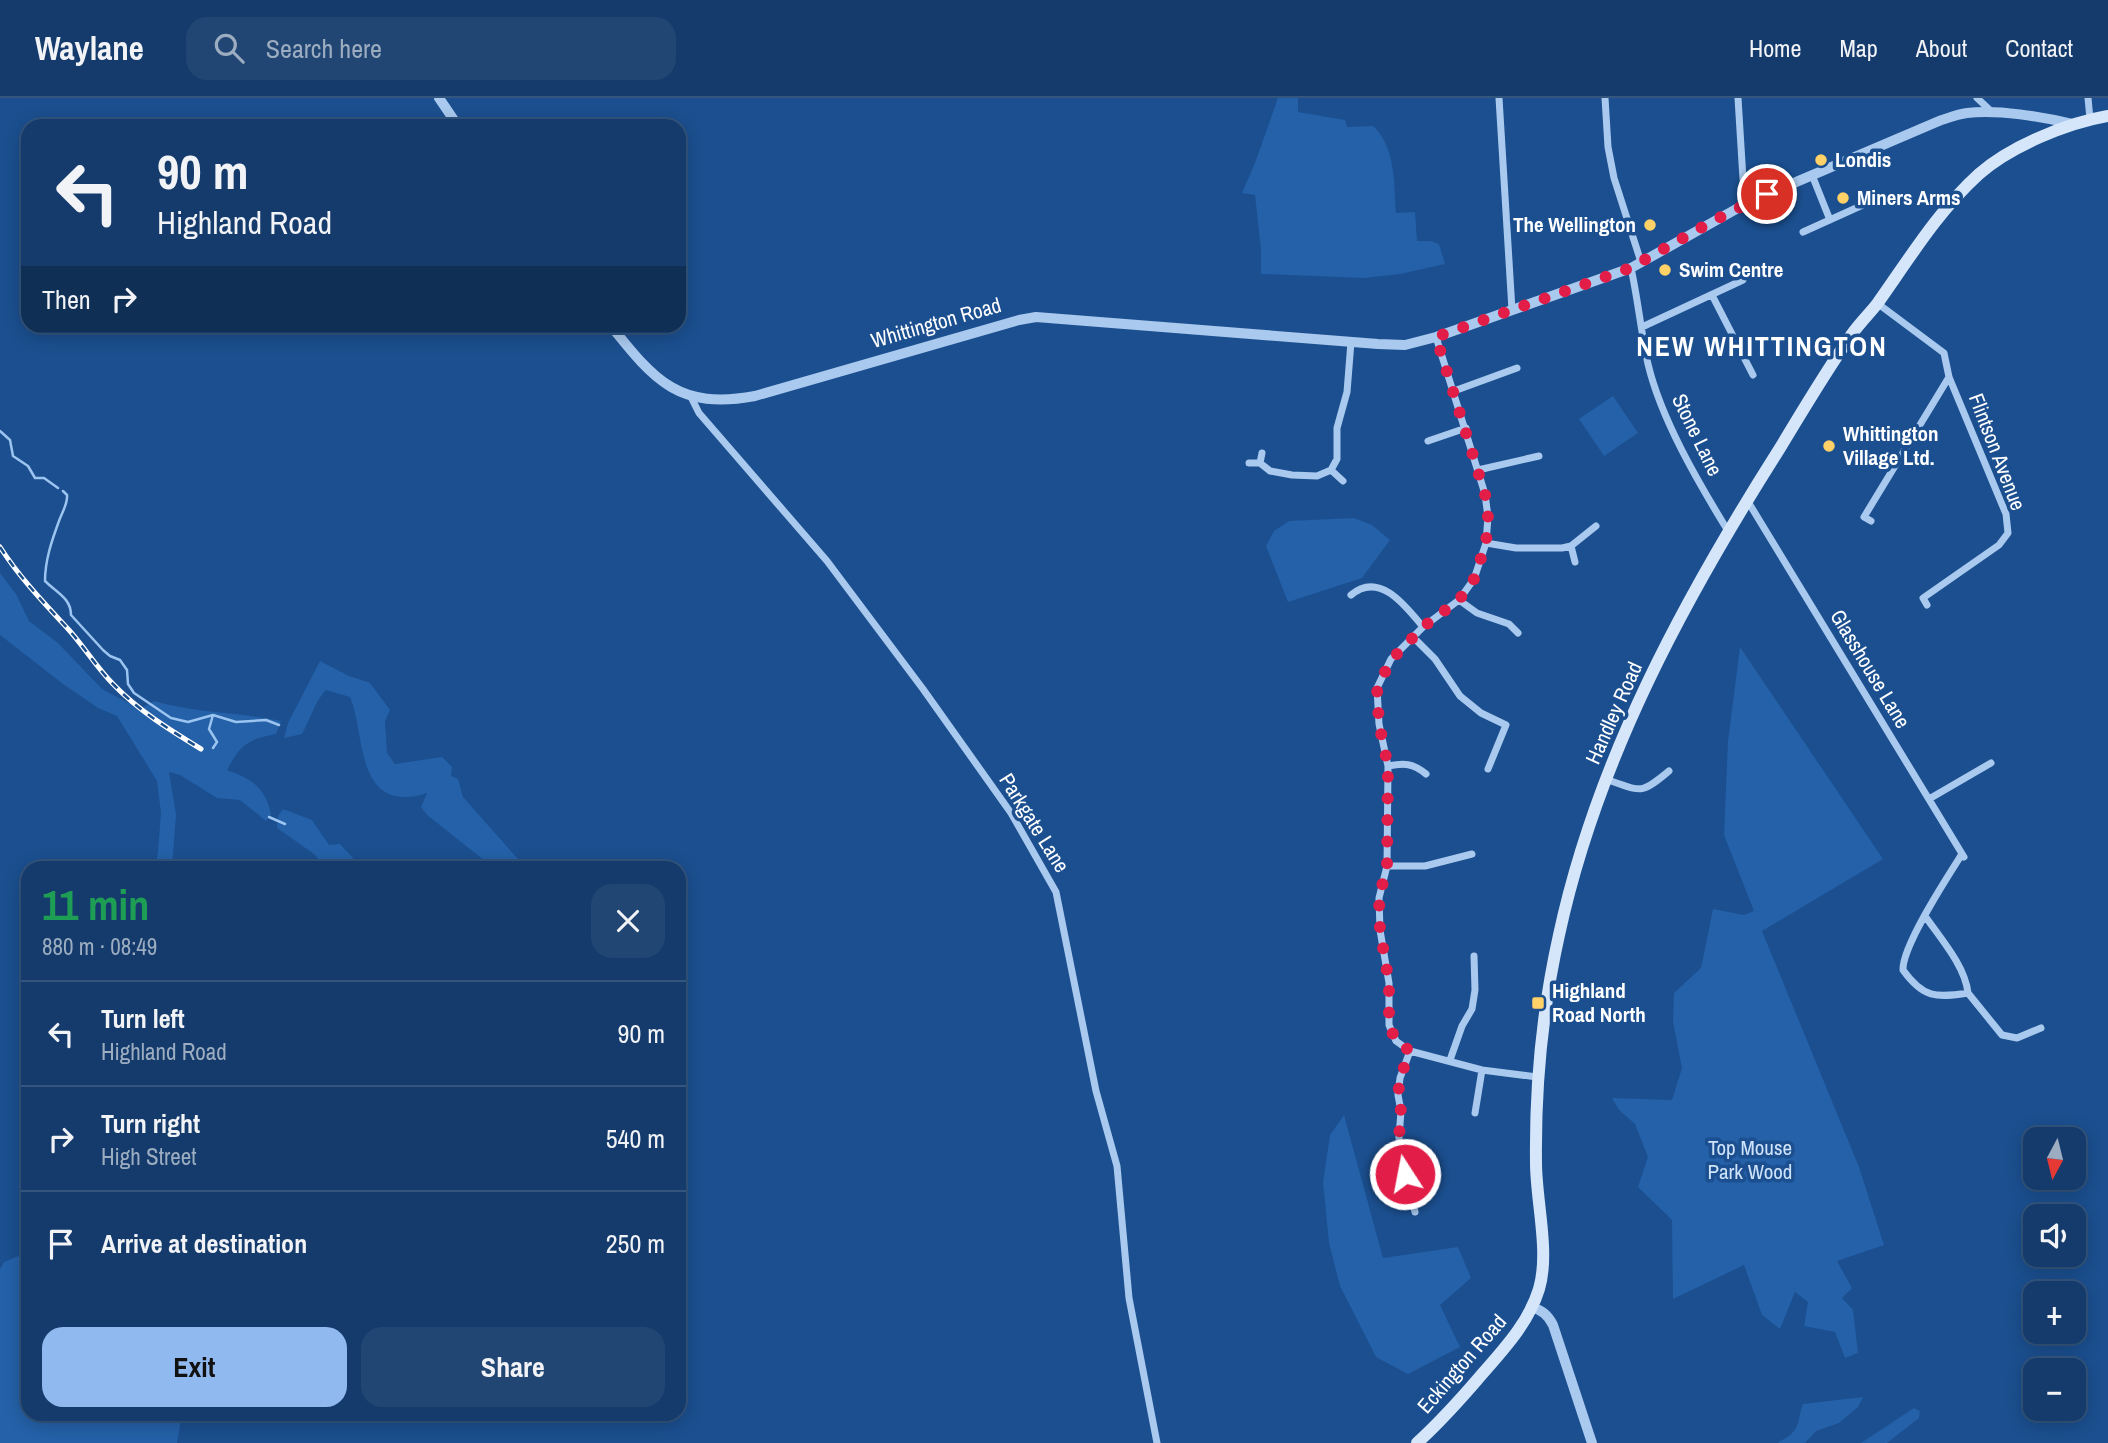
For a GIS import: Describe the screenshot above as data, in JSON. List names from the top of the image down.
{
  "streets": {
    "main road": ["Handley Road", "Eckington Road"],
    "street": [
      "Whittington Road",
      "Stone Lane",
      "Flintson Avenue",
      "Glasshouse Lane",
      "Parkgate Lane"
    ]
  },
  "crossings": [
    ["Whittington Road", "Stone Lane"],
    ["Whittington Road", "Handley Road"],
    ["Whittington Road", "Parkgate Lane"],
    ["Stone Lane", "Handley Road"],
    ["Flintson Avenue", "Handley Road"],
    ["Glasshouse Lane", "Handley Road"],
    ["Handley Road", "Eckington Road"]
  ],
  "districts": ["NEW WHITTINGTON"],
  "parks": ["Top Mouse Park Wood"],
  "places": {
    "other": [
      "Londis",
      "Miners Arms",
      "The Wellington",
      "Swim Centre",
      "Whittington Village Ltd."
    ],
    "transit": ["Highland Road North"]
  },
  "north": "bottom",
  "page": {
    "header": "Waylane",
    "search": "Search here",
    "nav": [
      "Home",
      "Map",
      "About",
      "Contact"
    ],
    "turn": ["90 m", "Highland Road"],
    "then": "Then",
    "heading": ["11 min", "880 m · 08:49"],
    "list": [
      {
        "name": "Turn left",
        "note": "Highland Road",
        "value": "90 m"
      },
      {
        "name": "Turn right",
        "note": "High Street",
        "value": "540 m"
      },
      {
        "name": "Arrive at destination",
        "value": "250 m"
      }
    ],
    "map_buttons": ["+", "−"],
    "buttons": ["Exit", "Share"]
  }
}
